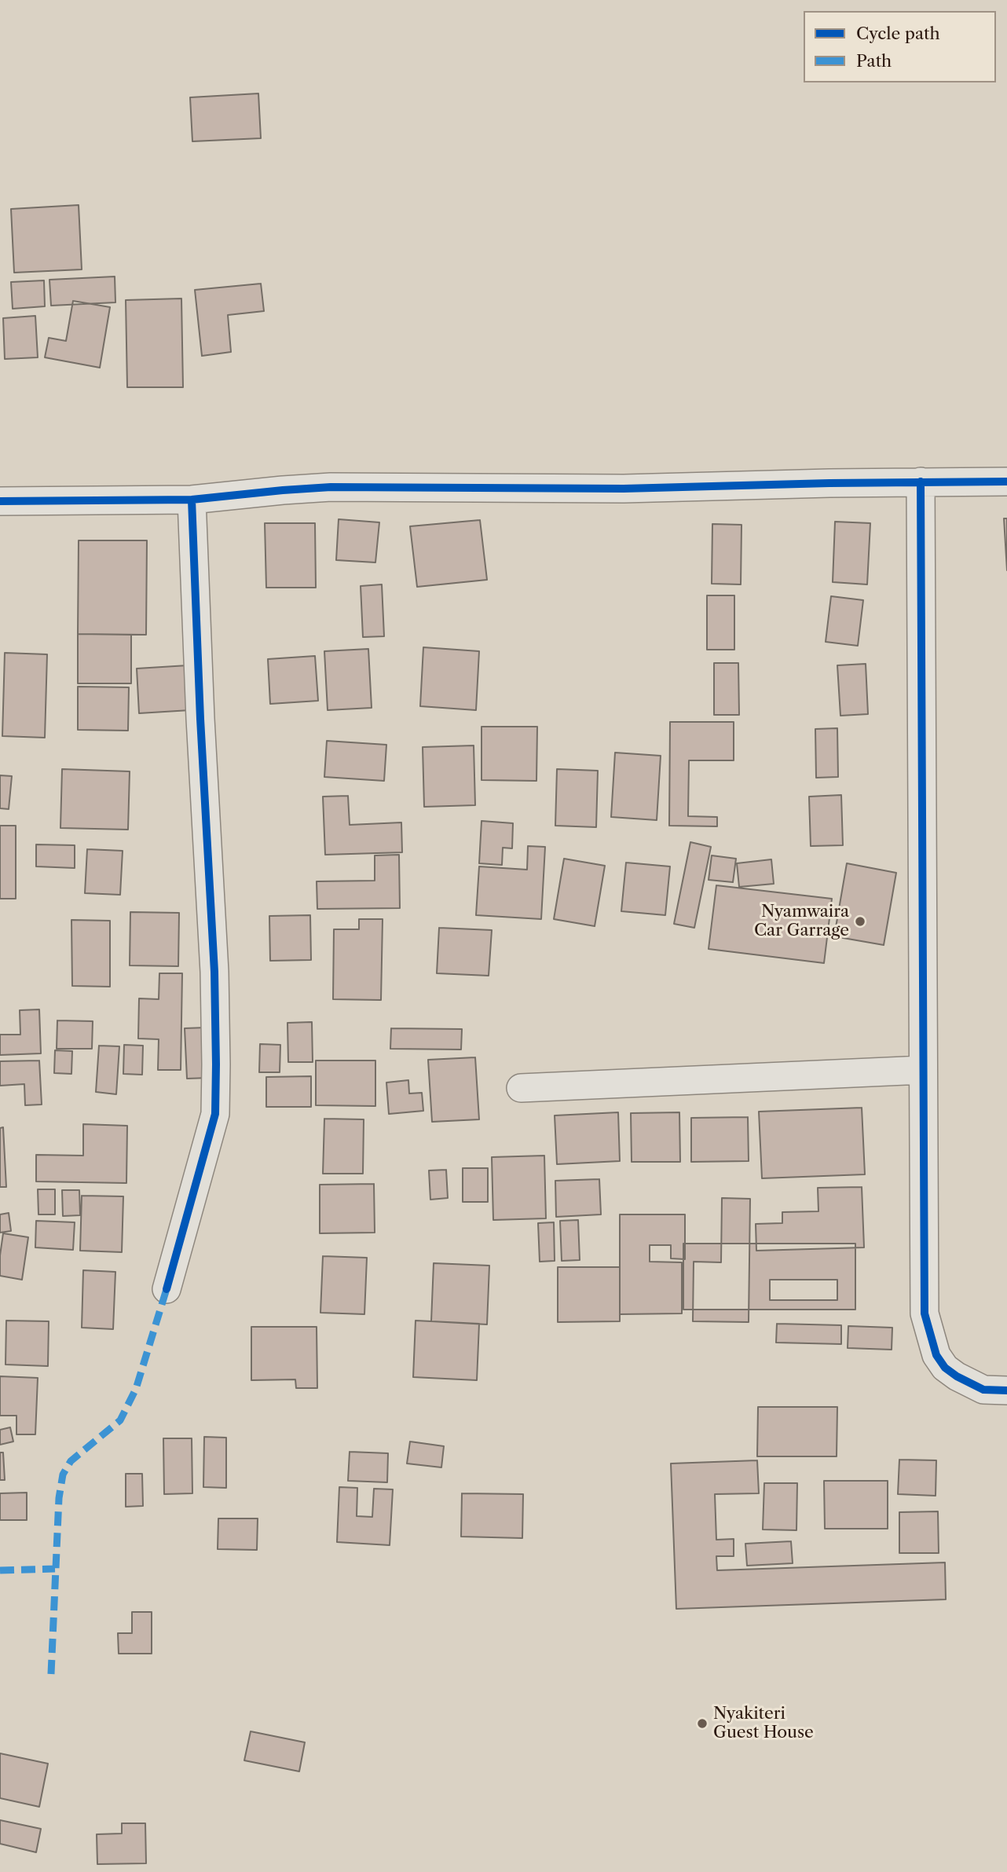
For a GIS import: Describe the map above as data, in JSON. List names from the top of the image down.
{
  "places": ["Nyamwaira Car Garrage", "Nyakiteri Guest House"],
  "legend": ["Cycle path", "Path"]
}
